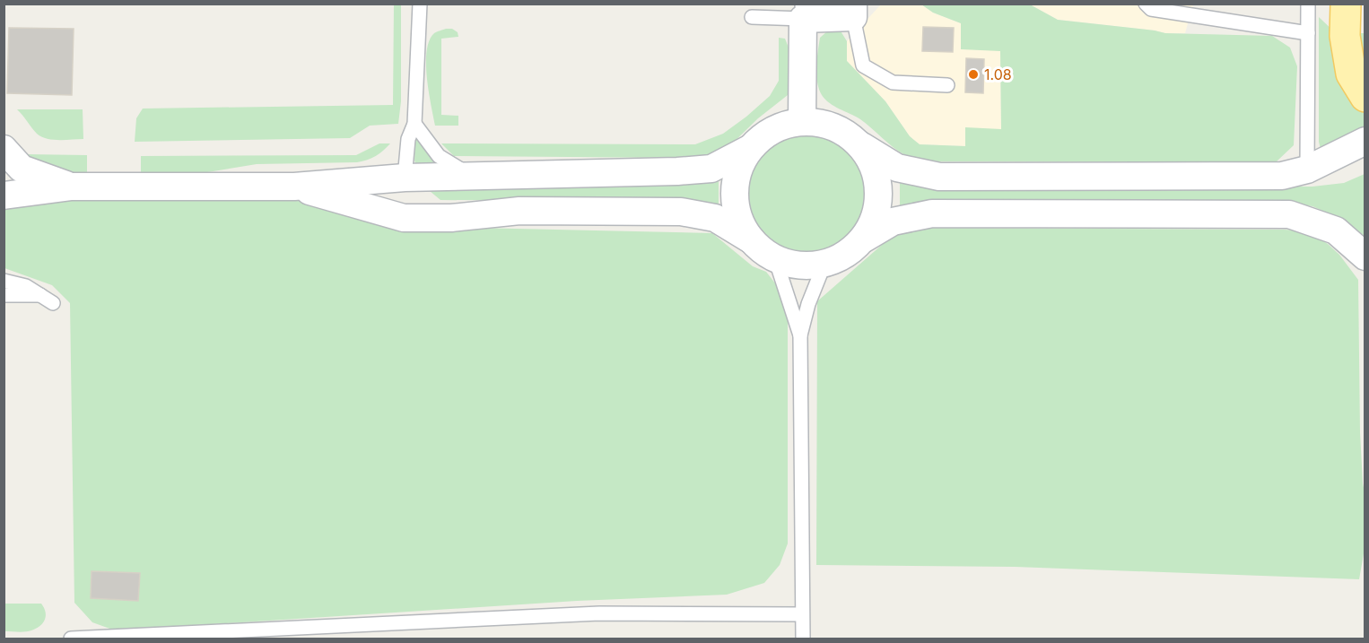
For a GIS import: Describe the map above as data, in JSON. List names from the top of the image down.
{
  "places": ["1.08"]
}
